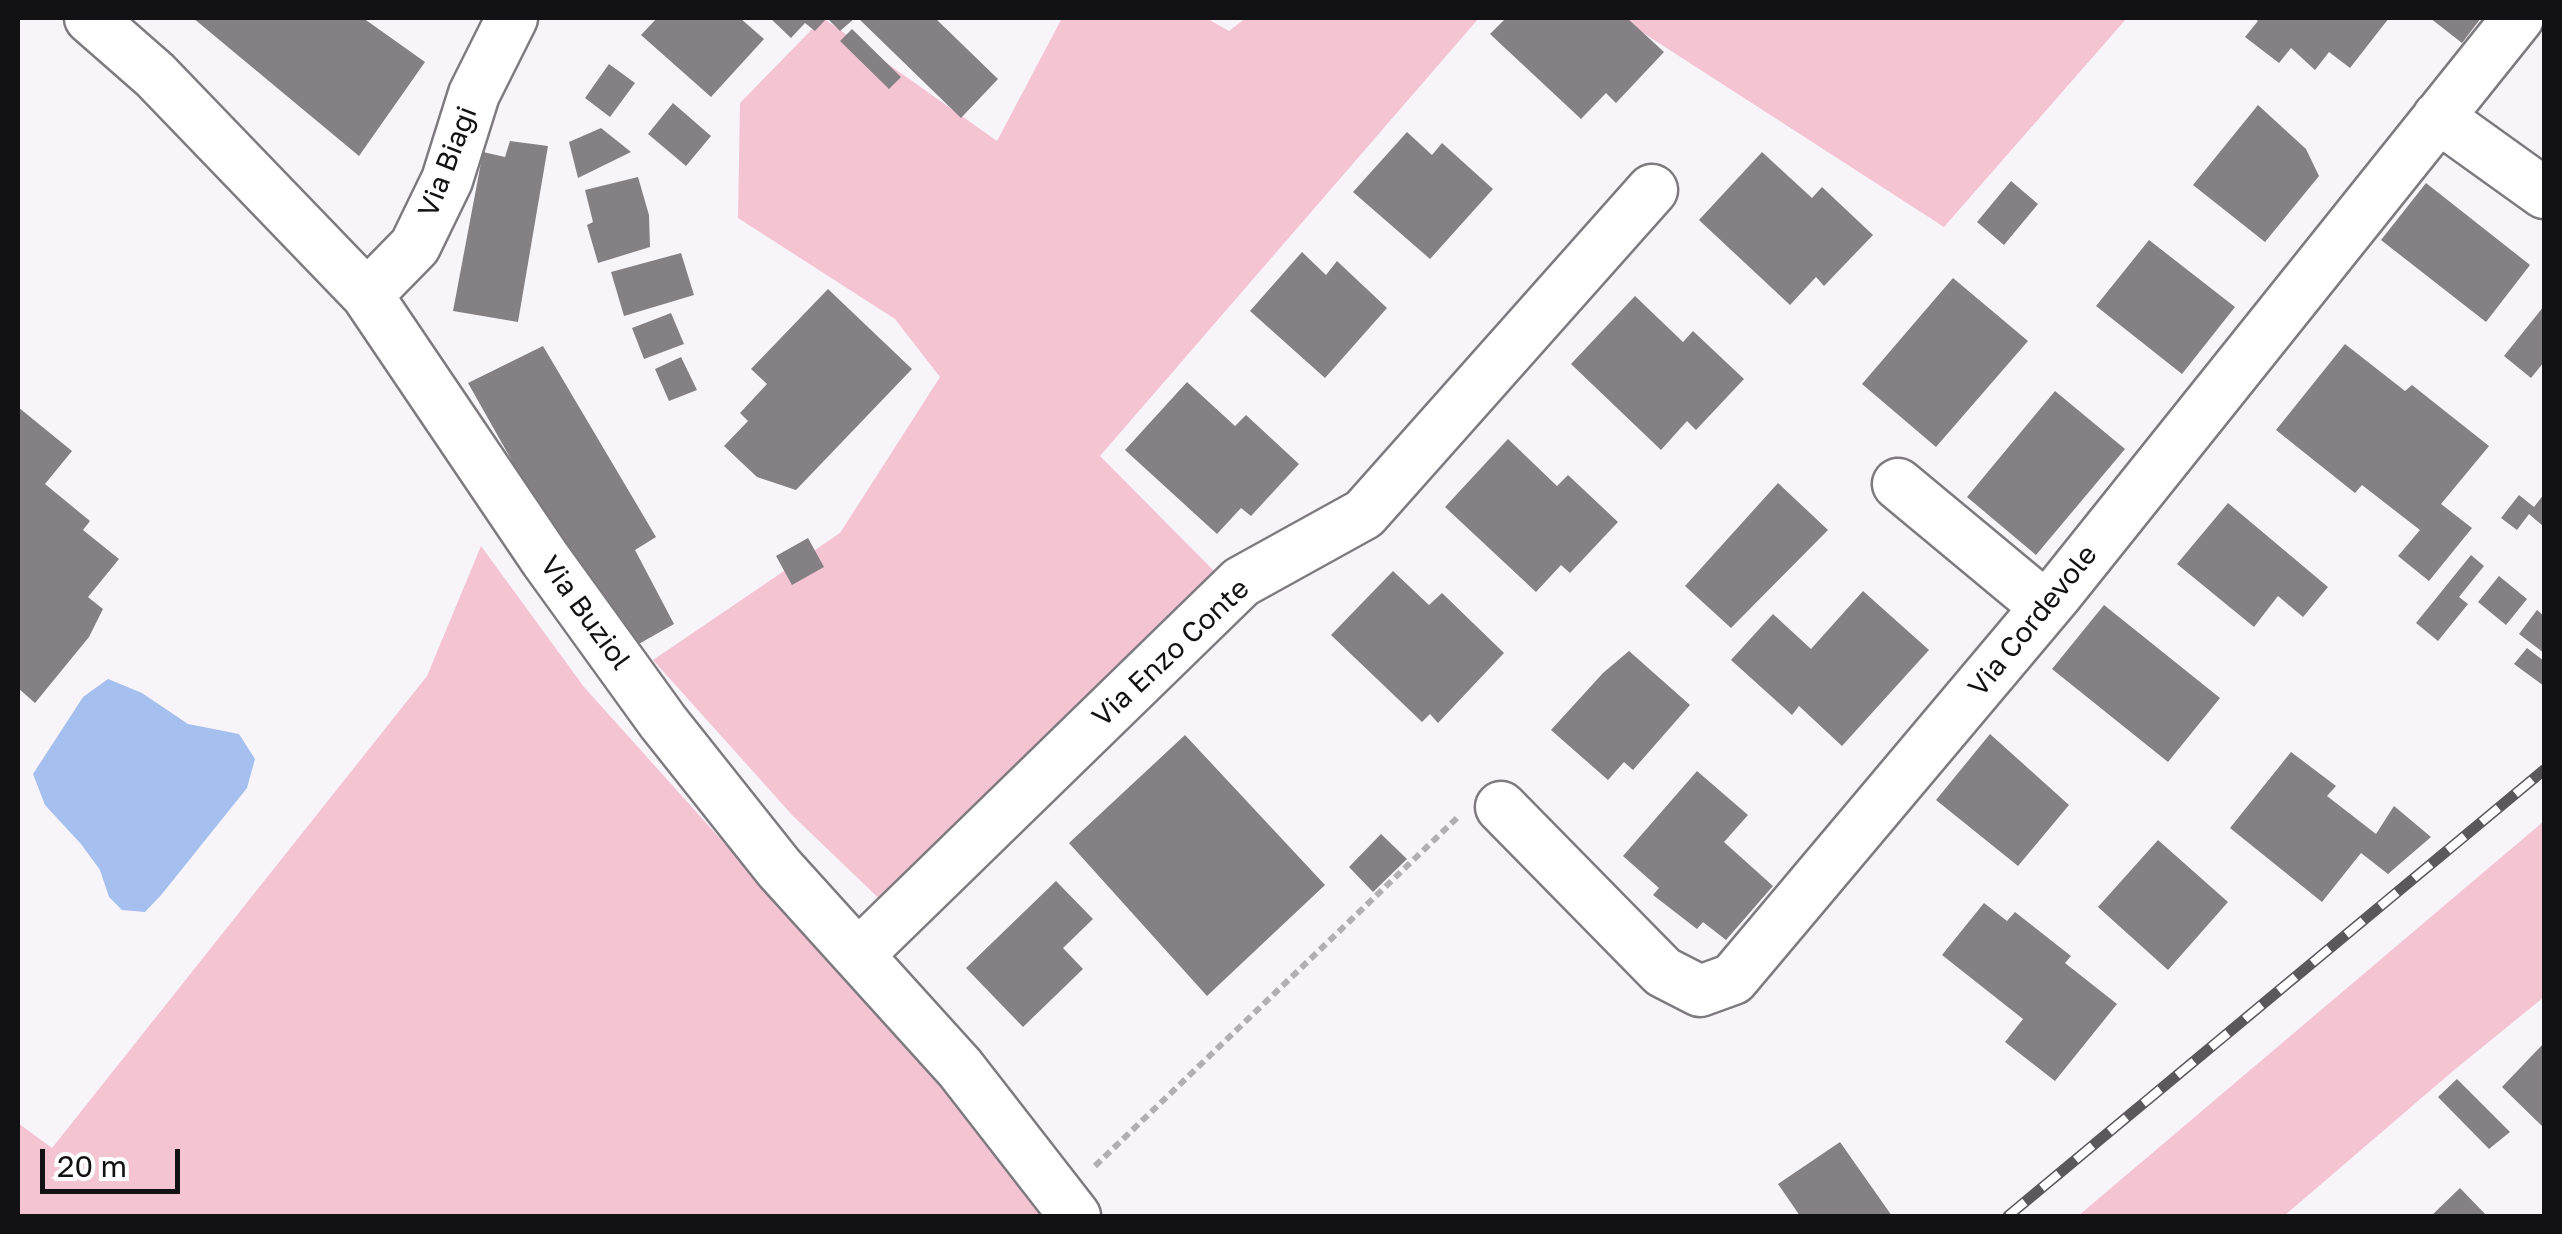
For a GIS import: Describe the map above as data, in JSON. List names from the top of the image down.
{
  "streets": {
    "street": [
      "Via Biagi",
      "Via Buziol",
      "Via Cordevole",
      "Via Enzo Conte"
    ]
  },
  "crossings": [
    ["Via Biagi", "Via Buziol"],
    ["Via Buziol", "Via Enzo Conte"]
  ],
  "scale_bar": "20 m"
}
